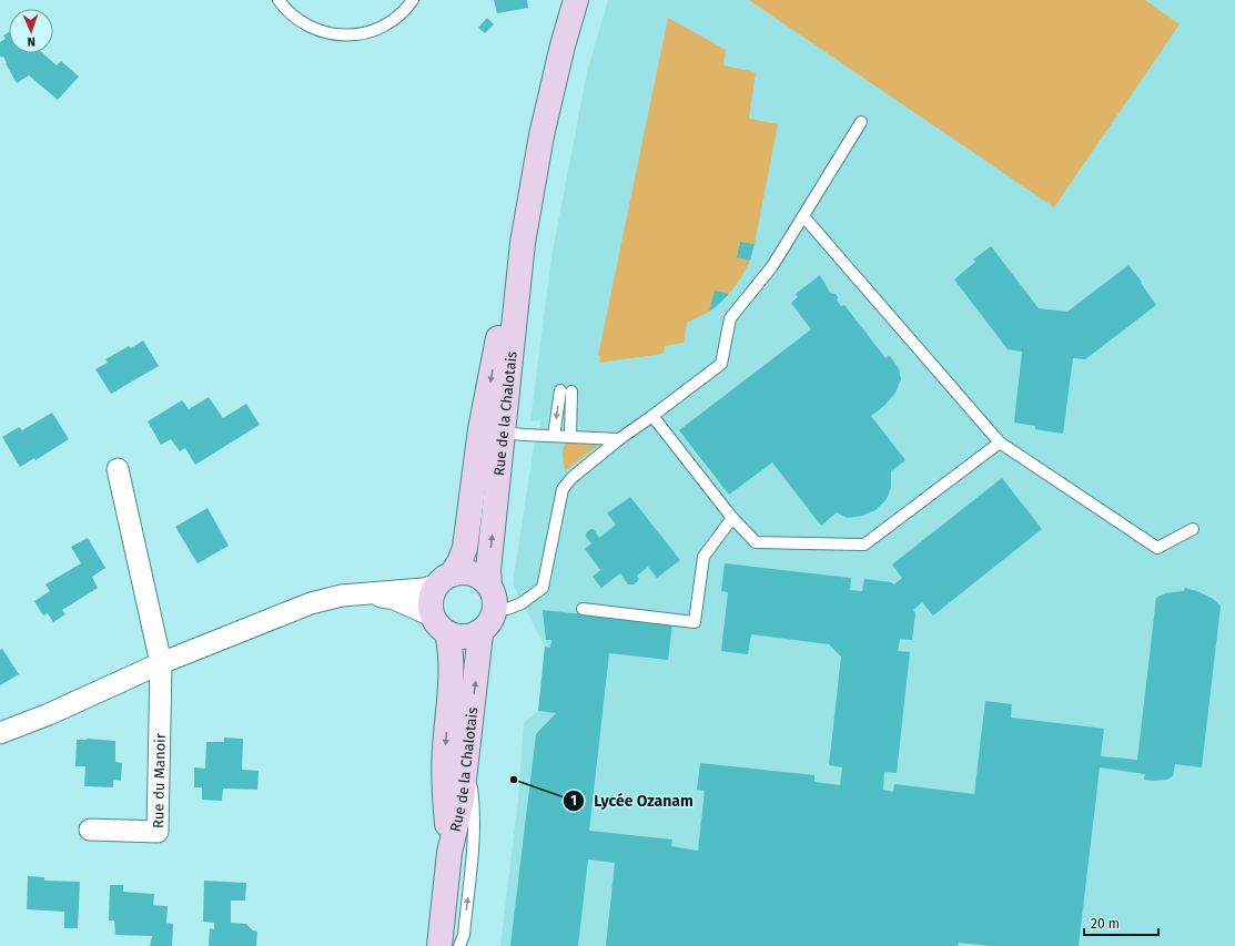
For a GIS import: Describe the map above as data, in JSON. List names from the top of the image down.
{
  "streets": {
    "main road": ["Rue de la Chalotais"],
    "street": ["Rue du Manoir"]
  },
  "places": ["Lycée Ozanam"],
  "scale_bar": "20 m",
  "north": "bottom"
}
